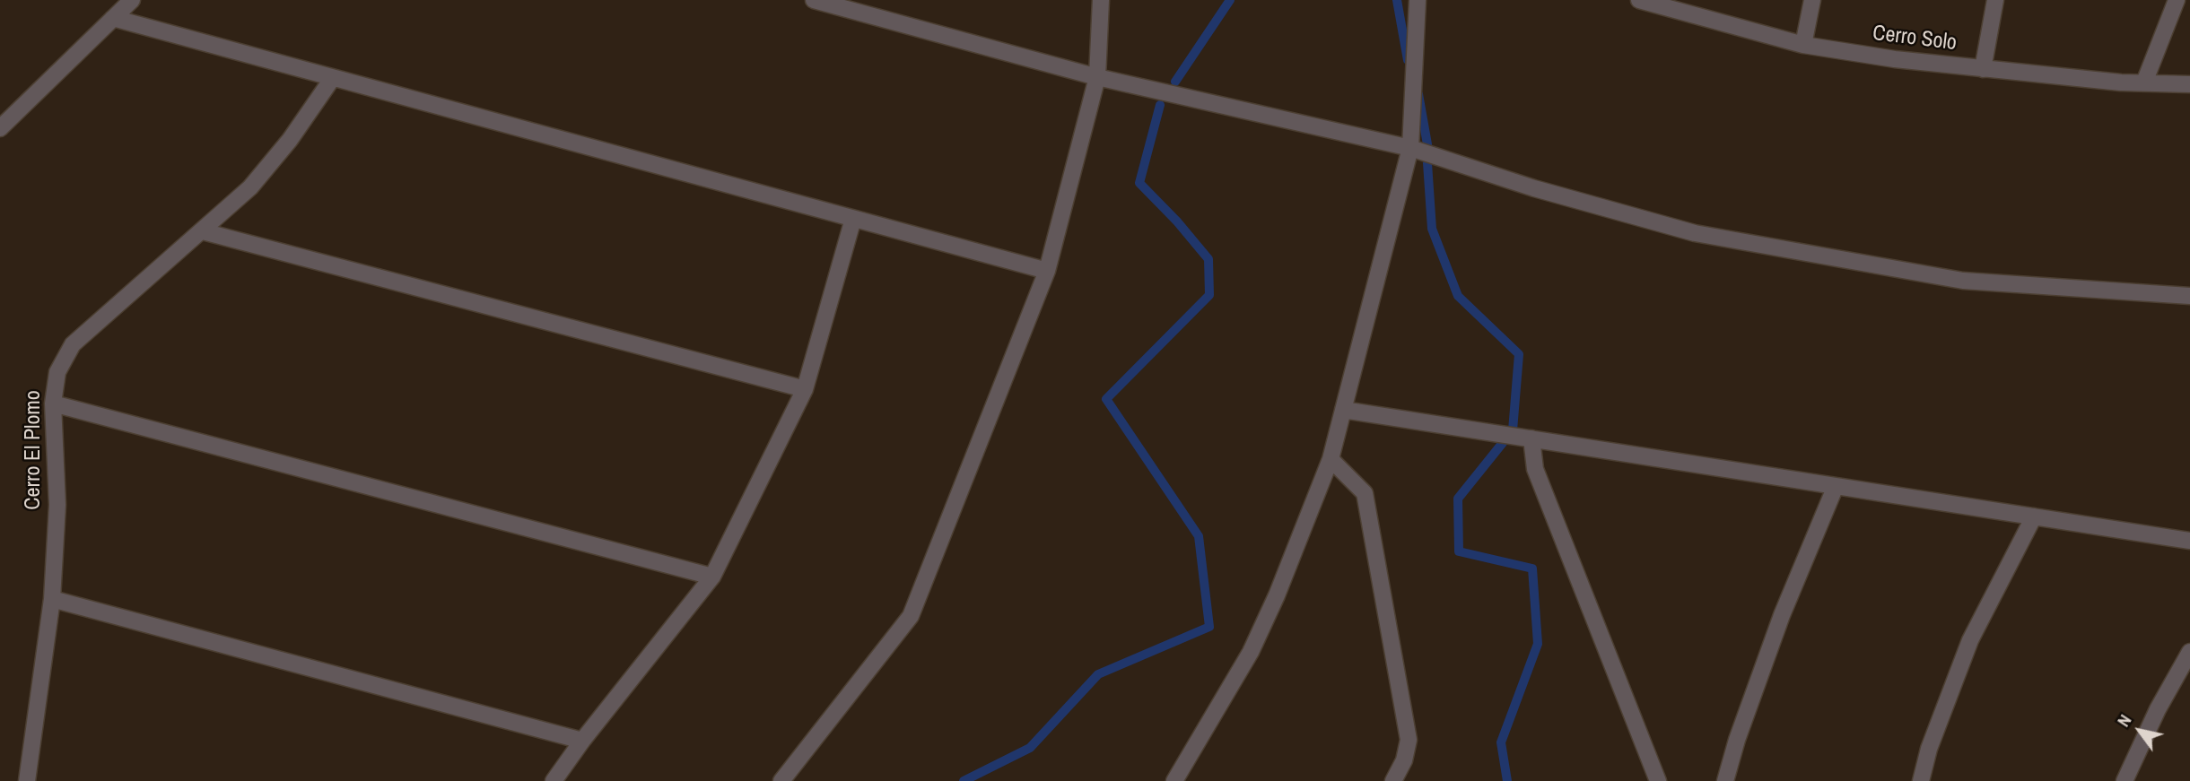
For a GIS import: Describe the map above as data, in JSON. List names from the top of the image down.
{
  "streets": {
    "street": ["Cerro Solo", "Cerro El Plomo"]
  },
  "north": "top left"
}
